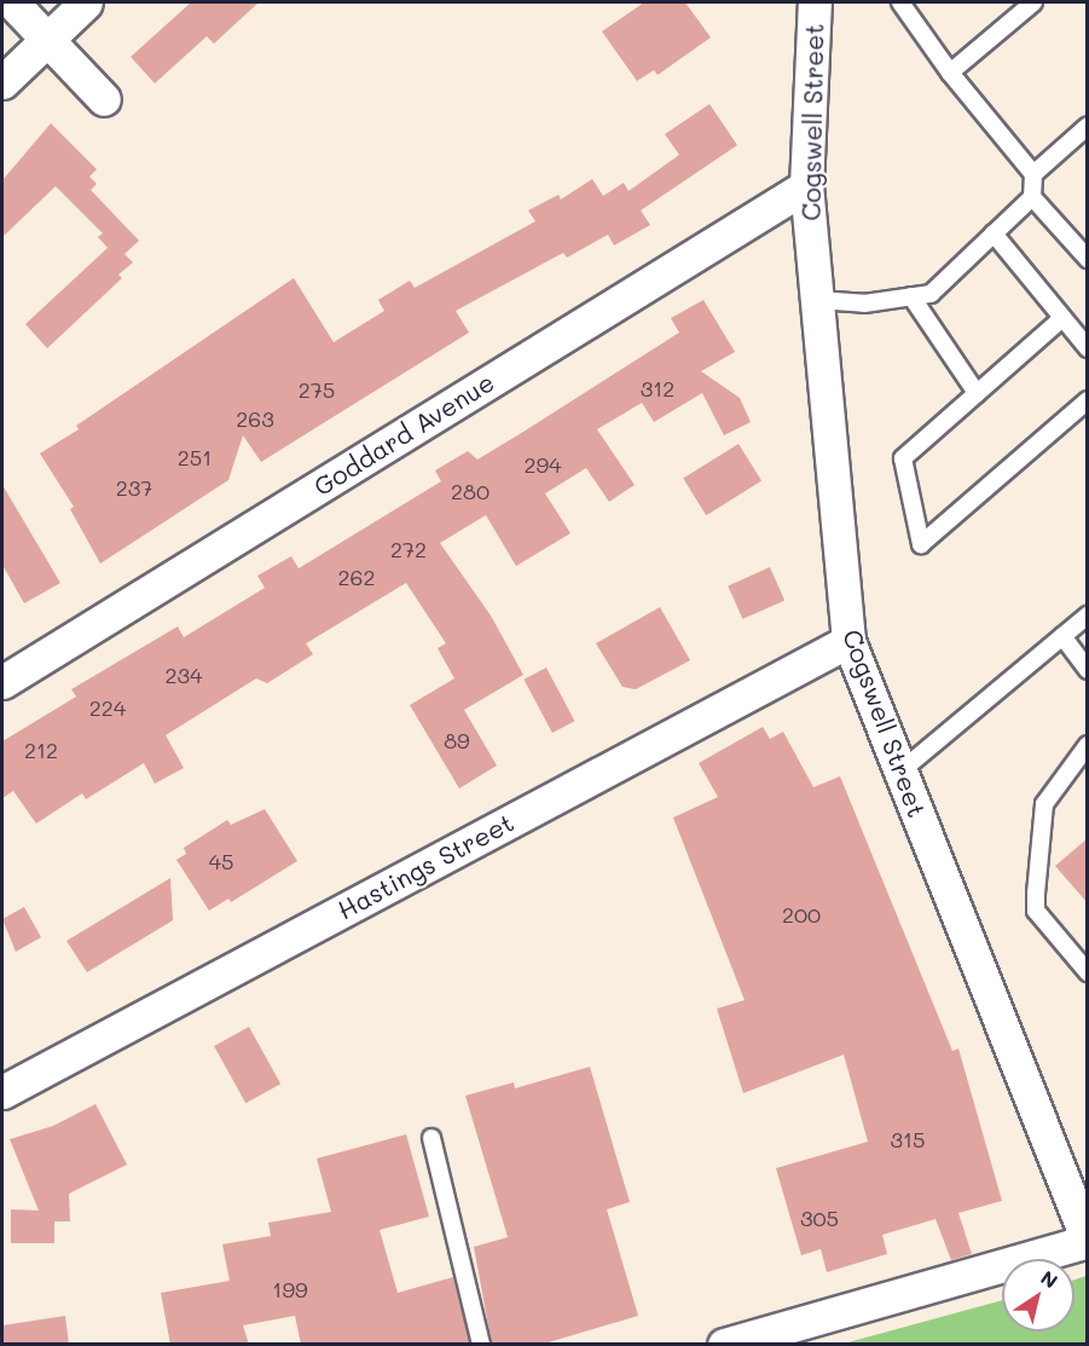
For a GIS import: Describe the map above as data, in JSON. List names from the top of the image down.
{
  "streets": {
    "street": ["Cogswell Street", "Goddard Avenue", "Hastings Street"]
  },
  "crossings": [
    ["Cogswell Street", "Goddard Avenue"],
    ["Cogswell Street", "Hastings Street"]
  ],
  "house_numbers": [
    "312",
    "275",
    "263",
    "251",
    "294",
    "237",
    "280",
    "272",
    "262",
    "234",
    "224",
    "89",
    "212",
    "45",
    "200",
    "315",
    "305",
    "199"
  ],
  "north": "top right"
}
